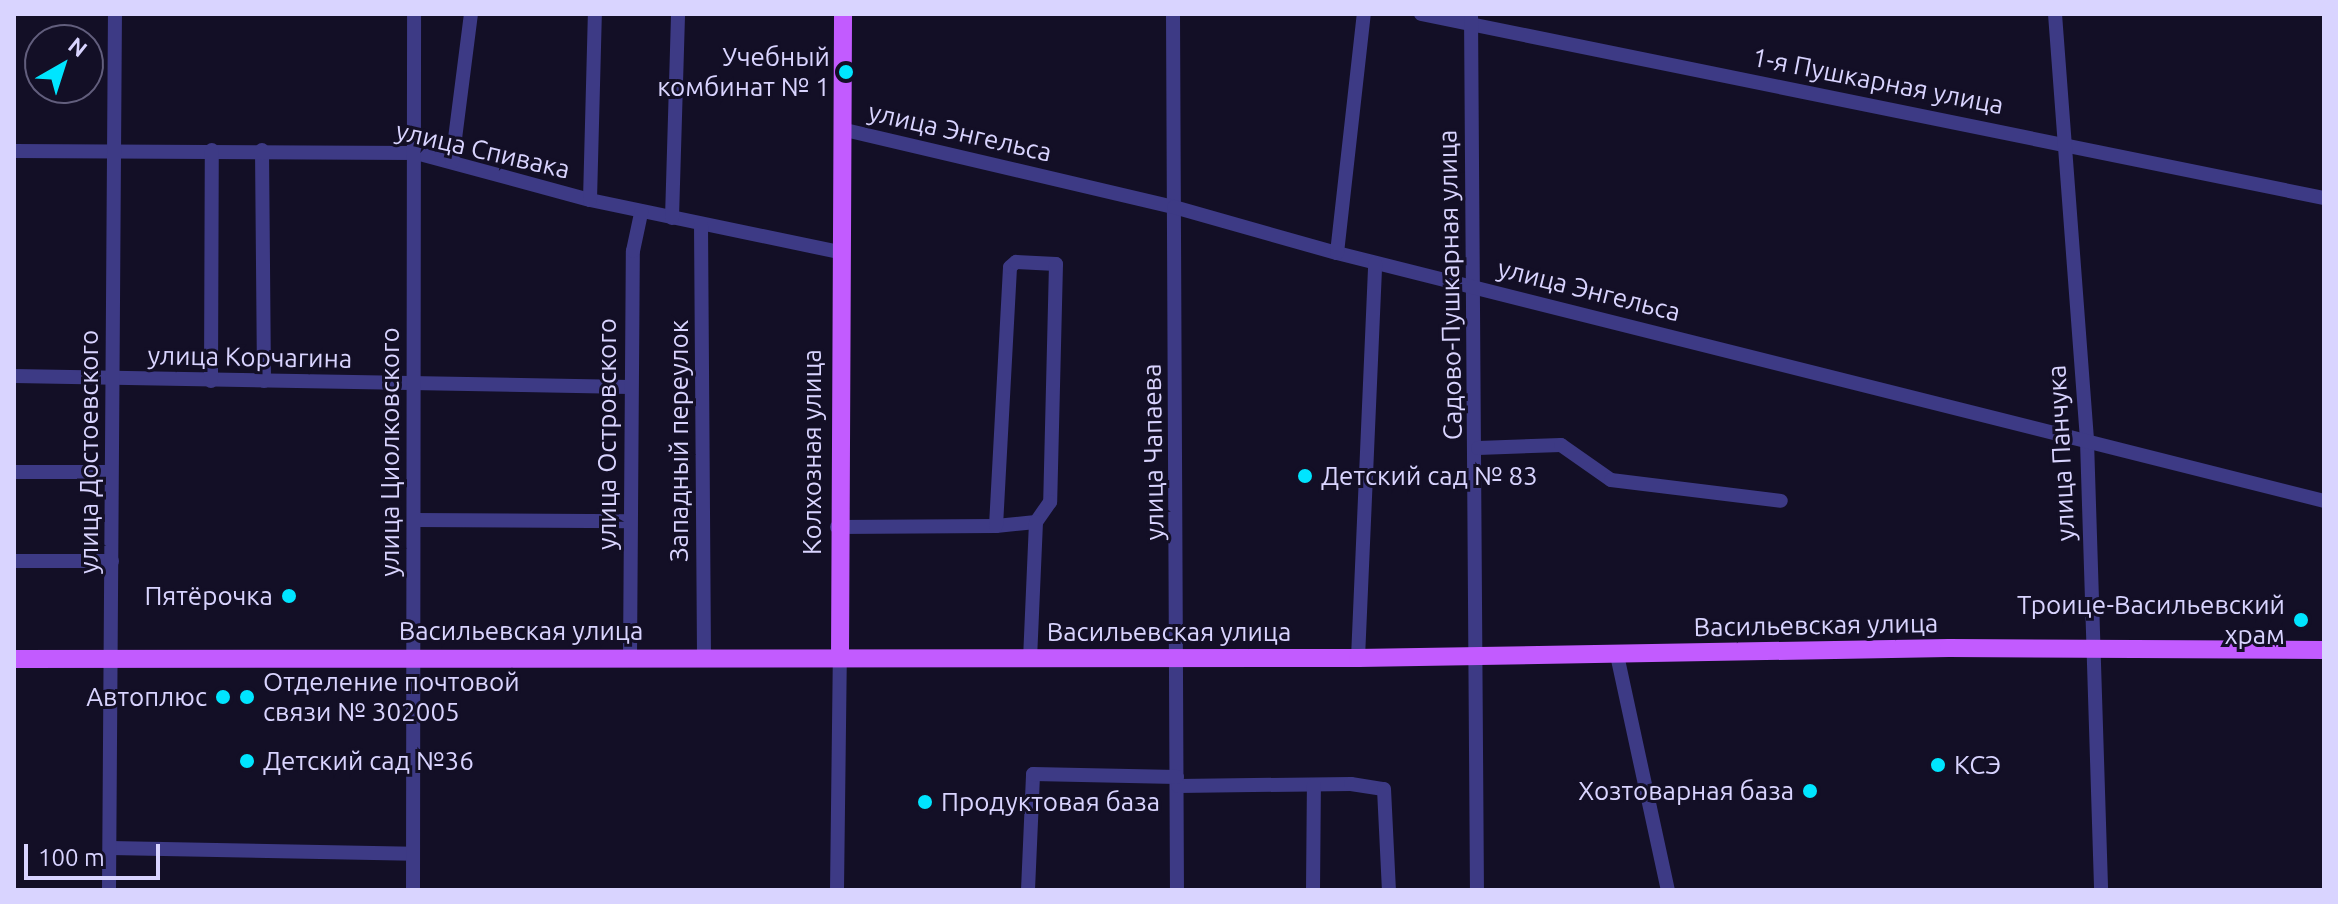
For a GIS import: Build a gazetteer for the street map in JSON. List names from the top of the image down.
{
  "streets": {
    "main road": ["Колхозная улица", "Васильевская улица"],
    "street": [
      "1-я Пушкарная улица",
      "улица Энгельса",
      "улица Спивака",
      "Садово-Пушкарная улица",
      "улица Корчагина",
      "улица Островского",
      "Западный переулок",
      "улица Достоевского",
      "улица Циолковского",
      "улица Чапаева",
      "улица Панчука"
    ]
  },
  "crossings": [
    ["1-я Пушкарная улица", "Садово-Пушкарная улица"],
    ["1-я Пушкарная улица", "улица Панчука"],
    ["улица Энгельса", "Садово-Пушкарная улица"],
    ["улица Энгельса", "Колхозная улица"],
    ["улица Энгельса", "улица Чапаева"],
    ["улица Энгельса", "улица Панчука"],
    ["улица Спивака", "улица Островского"],
    ["улица Спивака", "Западный переулок"],
    ["улица Спивака", "улица Достоевского"],
    ["улица Спивака", "улица Циолковского"],
    ["улица Спивака", "Колхозная улица"],
    ["Садово-Пушкарная улица", "Васильевская улица"],
    ["улица Корчагина", "улица Островского"],
    ["улица Корчагина", "улица Достоевского"],
    ["улица Корчагина", "улица Циолковского"],
    ["улица Островского", "Васильевская улица"],
    ["Западный переулок", "Васильевская улица"],
    ["улица Достоевского", "Васильевская улица"],
    ["улица Циолковского", "Васильевская улица"],
    ["Колхозная улица", "Васильевская улица"],
    ["улица Чапаева", "Васильевская улица"],
    ["улица Панчука", "Васильевская улица"]
  ],
  "places": [
    "Учебный комбинат № 1",
    "Детский сад № 83",
    "Пятёрочка",
    "Троице-Васильевский храм",
    "Автоплюс",
    "Отделение почтовой связи № 302005",
    "Детский сад №36",
    "КСЭ",
    "Хозтоварная база",
    "Продуктовая база"
  ],
  "scale_bar": "100 m",
  "north": "top right"
}
